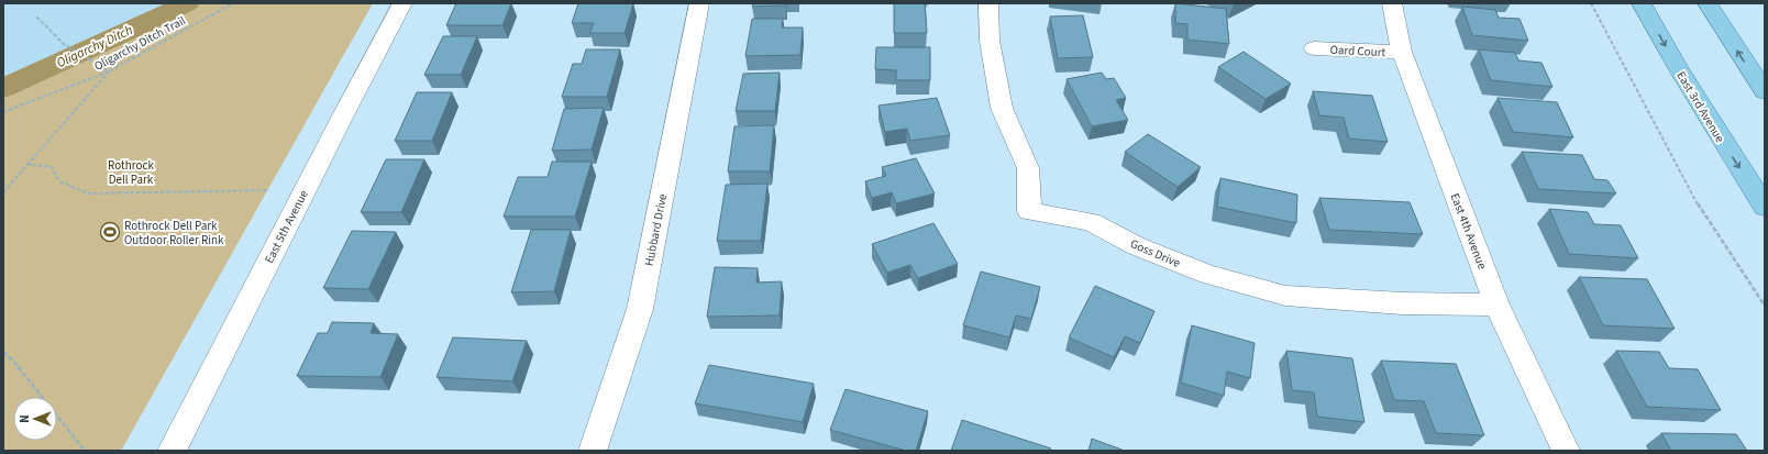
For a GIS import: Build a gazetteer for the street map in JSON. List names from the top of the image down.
{
  "streets": {
    "main road": ["East 3rd Avenue"],
    "street": [
      "Oard Court",
      "East 5th Avenue",
      "Hubbard Drive",
      "East 4th Avenue",
      "Goss Drive"
    ],
    "path": ["Oligarchy Ditch Trail"]
  },
  "crossings": [
    ["Oard Court", "East 4th Avenue"],
    ["East 4th Avenue", "Goss Drive"]
  ],
  "water": ["Oligarchy Ditch"],
  "parks": ["Rothrock Dell Park"],
  "places": {
    "sports": ["Rothrock Dell Park Outdoor Roller Rink"]
  },
  "north": "left"
}
